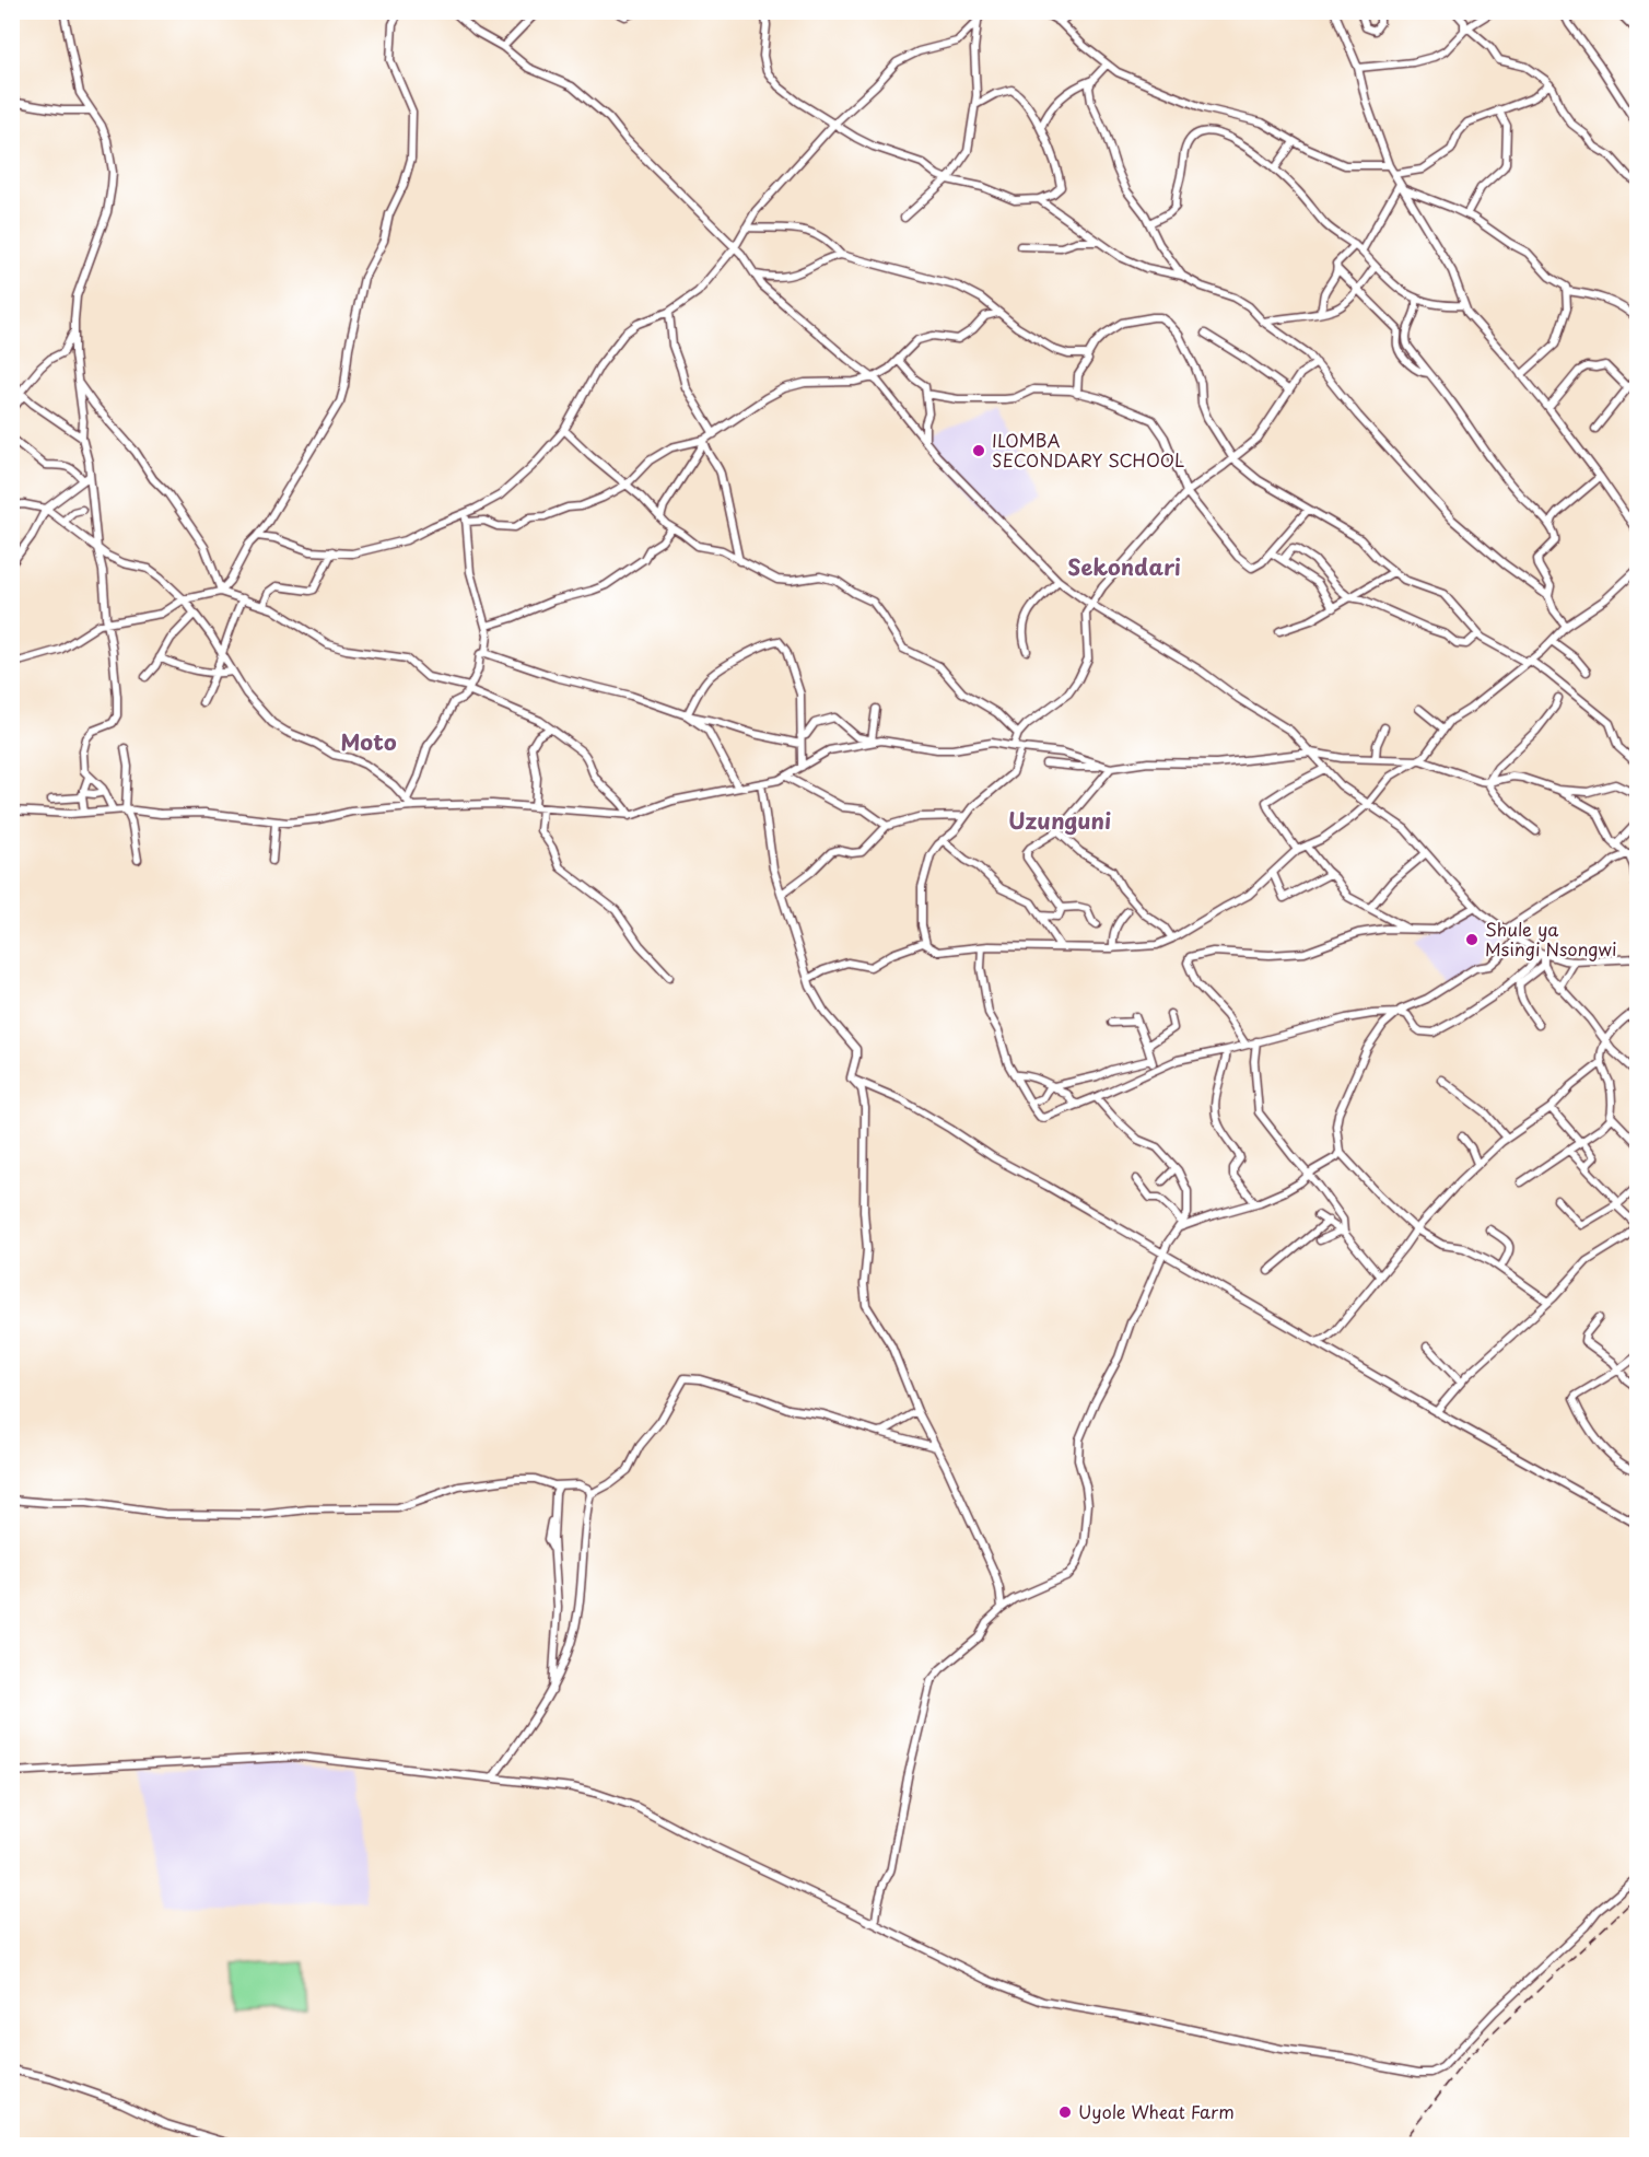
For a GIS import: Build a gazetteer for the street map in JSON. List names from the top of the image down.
{
  "districts": ["Sekondari", "Moto", "Uzunguni"],
  "places": ["ILOMBA SECONDARY SCHOOL", "Shule ya Msingi Nsongwi", "Uyole Wheat Farm"]
}
